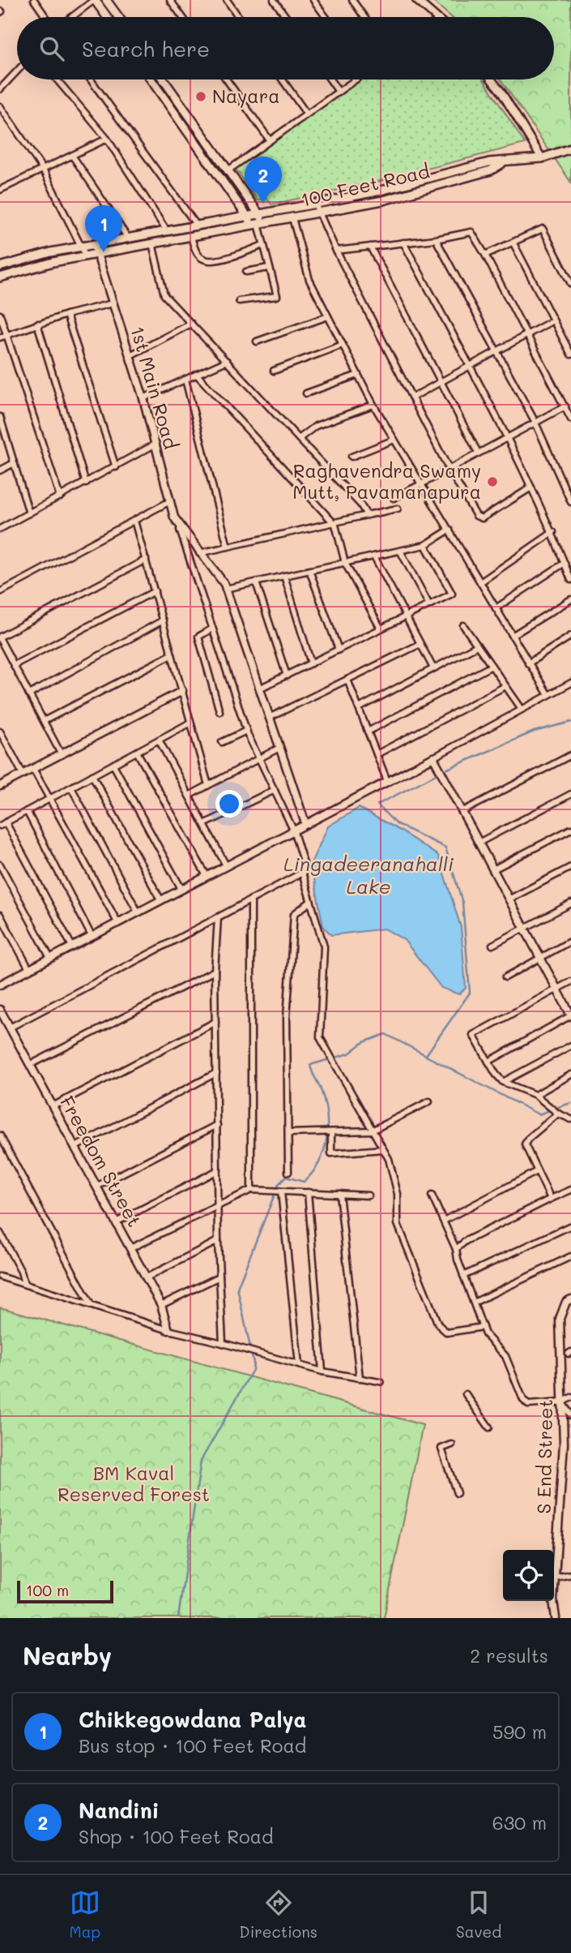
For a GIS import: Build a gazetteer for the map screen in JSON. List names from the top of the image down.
{
  "streets": {
    "main road": ["100 Feet Road"],
    "street": ["1st Main Road", "Freedom Street", "S End Street"]
  },
  "crossings": [
    ["100 Feet Road", "1st Main Road"]
  ],
  "water": ["Lingadeeranahalli Lake"],
  "parks": ["BM Kaval Reserved Forest"],
  "places": ["Nayara", "Raghavendra Swamy Mutt, Pavamanapura"],
  "scale_bar": "100 m",
  "page": {
    "search": "Search here",
    "pins": ["2", "1"],
    "scale": "100 m",
    "heading": ["Nearby", "2 results"],
    "list": [
      {
        "mark": "1",
        "name": "Chikkegowdana Palya",
        "note": "Bus stop · 100 Feet Road",
        "value": "590 m"
      },
      {
        "mark": "2",
        "name": "Nandini",
        "note": "Shop · 100 Feet Road",
        "value": "630 m"
      }
    ],
    "nav": ["Map", "Directions", "Saved"]
  }
}
